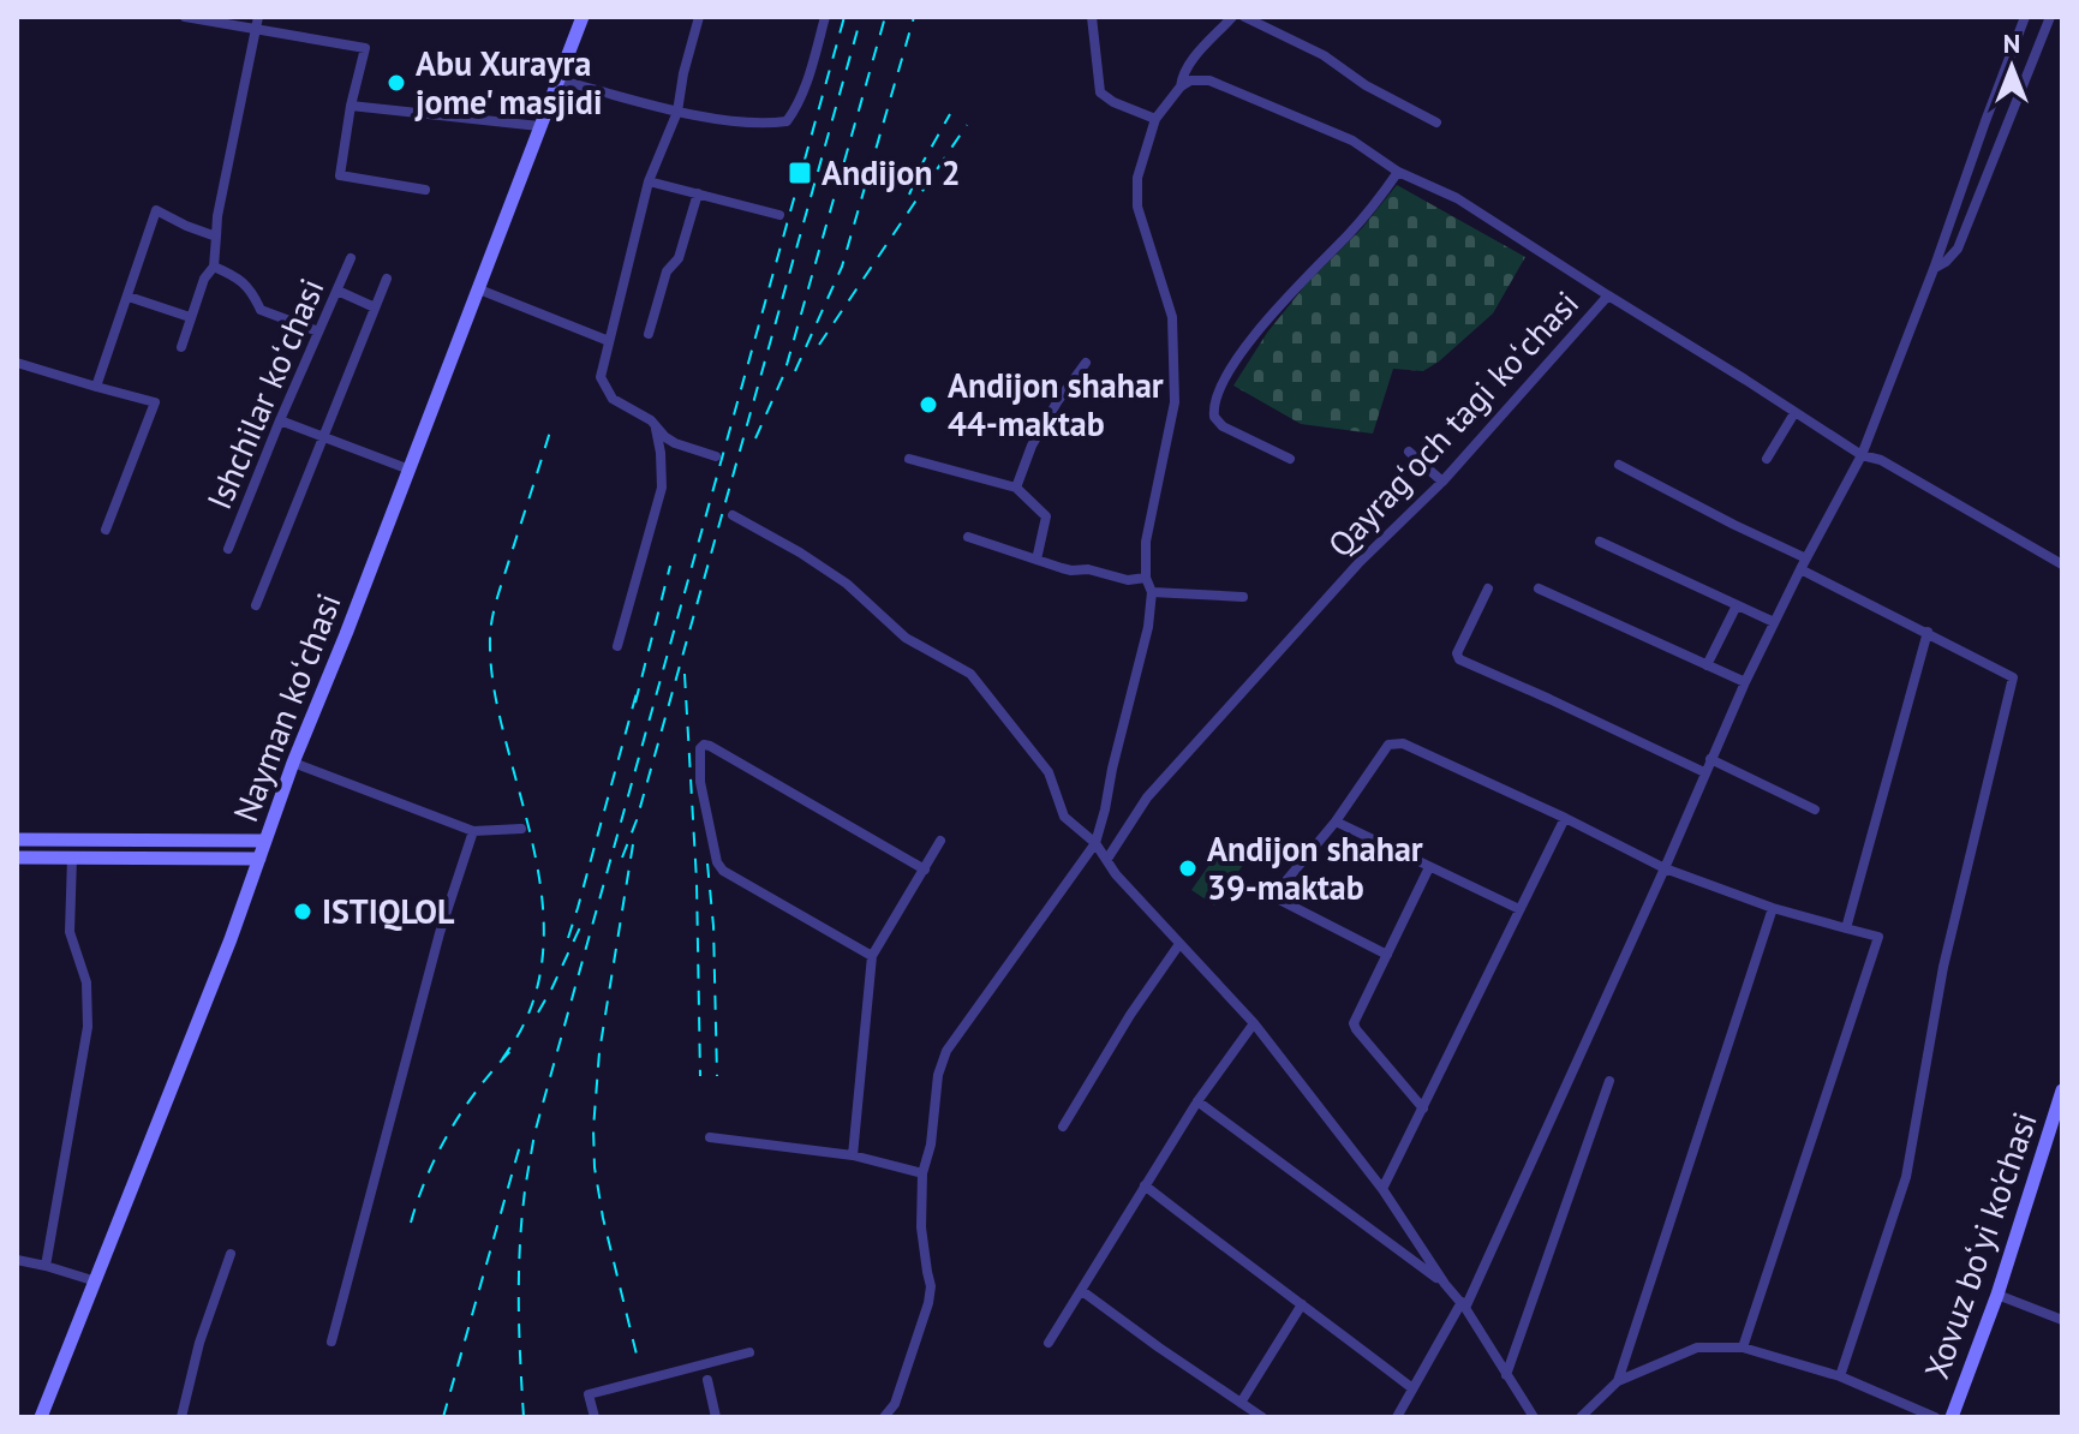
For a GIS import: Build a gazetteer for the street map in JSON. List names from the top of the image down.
{
  "streets": {
    "main road": ["Nayman koʻchasi", "Xovuz bo‘yi ko'chasi"],
    "street": ["Ishchilar koʻchasi", "Qayragʻoch tagi koʻchasi"]
  },
  "places": {
    "other": [
      "Abu Xurayra jome' masjidi",
      "Andijon shahar 44-maktab",
      "Andijon shahar 39-maktab",
      "ISTIQLOL"
    ],
    "transit": ["Andijon 2"]
  },
  "north": "top"
}
